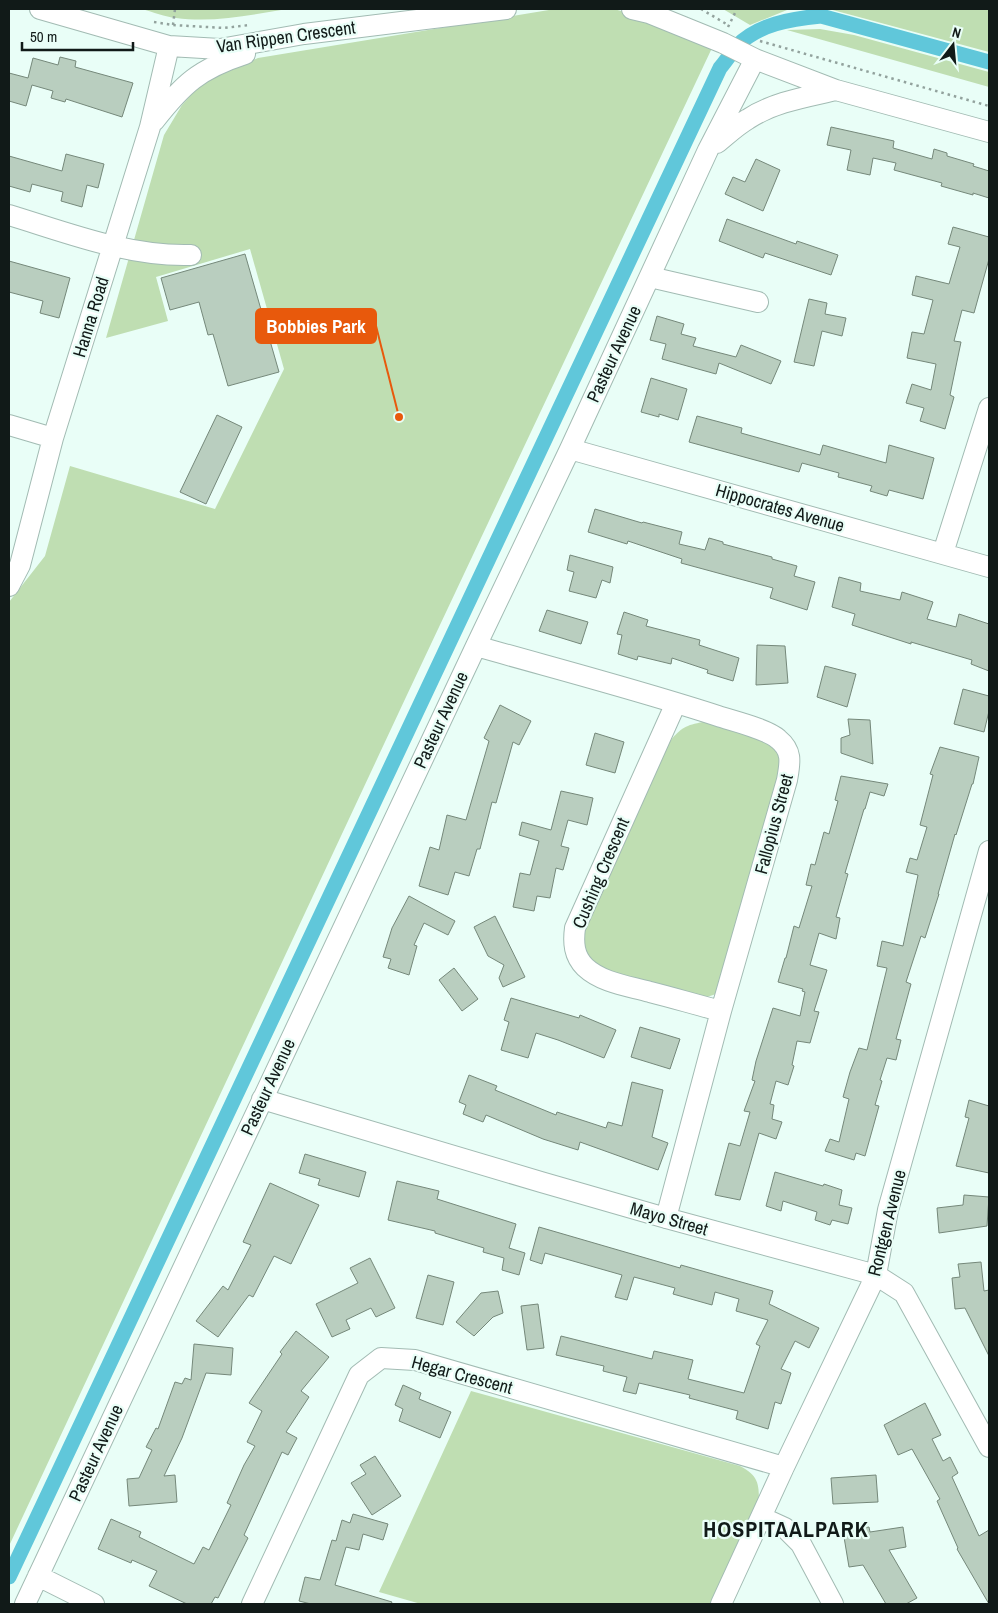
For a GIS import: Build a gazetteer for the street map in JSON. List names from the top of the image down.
{
  "streets": {
    "street": [
      "Van Rippen Crescent",
      "Hanna Road",
      "Pasteur Avenue",
      "Hippocrates Avenue",
      "Fallopius Street",
      "Cushing Crescent",
      "Mayo Street",
      "Rontgen Avenue",
      "Hegar Crescent"
    ]
  },
  "crossings": [
    ["Van Rippen Crescent", "Hanna Road"],
    ["Pasteur Avenue", "Hippocrates Avenue"],
    ["Pasteur Avenue", "Fallopius Street"],
    ["Pasteur Avenue", "Mayo Street"],
    ["Fallopius Street", "Cushing Crescent"],
    ["Fallopius Street", "Mayo Street"],
    ["Mayo Street", "Rontgen Avenue"],
    ["Rontgen Avenue", "Hegar Crescent"]
  ],
  "districts": ["HOSPITAALPARK"],
  "places": ["Bobbies Park"],
  "scale_bar": "50 m",
  "north": "top"
}
